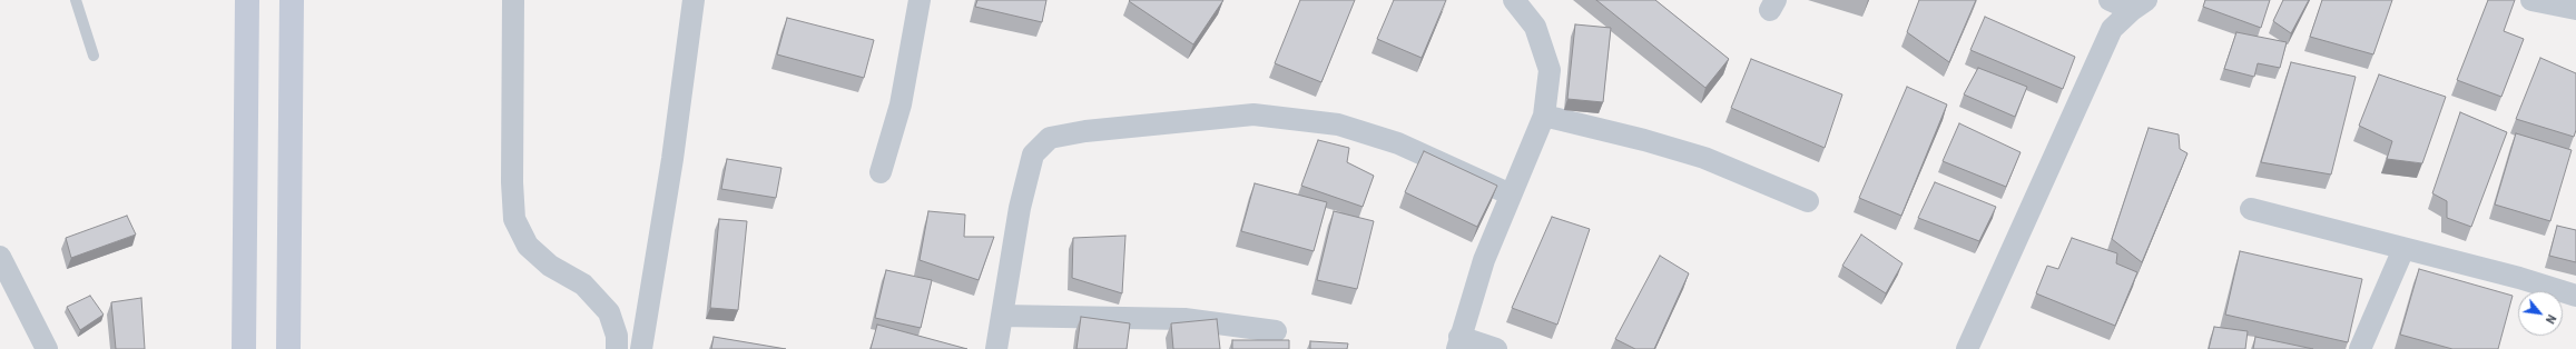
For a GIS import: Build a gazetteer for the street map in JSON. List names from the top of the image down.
{
  "north": "bottom right"
}
